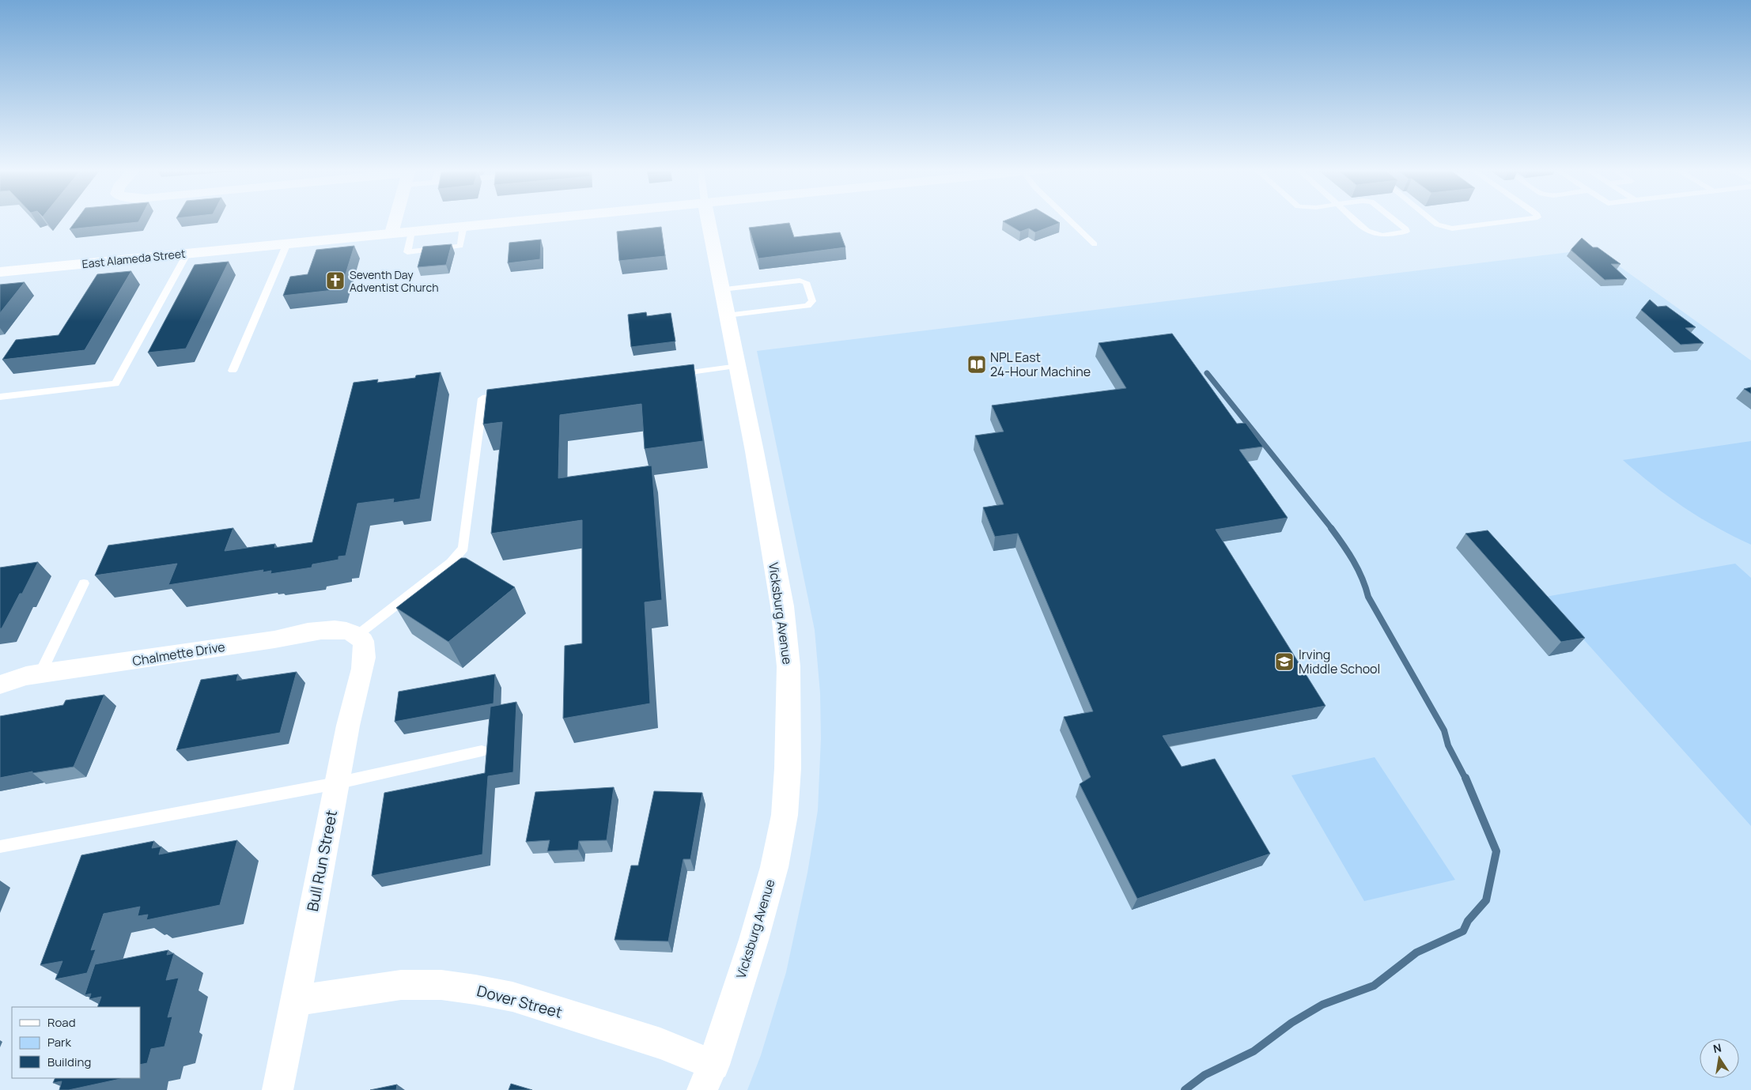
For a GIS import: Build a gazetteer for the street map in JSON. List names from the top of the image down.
{
  "streets": {
    "street": [
      "East Alameda Street",
      "Vicksburg Avenue",
      "Chalmette Drive",
      "Bull Run Street",
      "Dover Street"
    ]
  },
  "crossings": [
    ["Vicksburg Avenue", "Dover Street"],
    ["Chalmette Drive", "Bull Run Street"],
    ["Bull Run Street", "Dover Street"]
  ],
  "places": {
    "church": ["Seventh Day Adventist Church"],
    "library": ["NPL East 24-Hour Machine"],
    "school or university": ["Irving Middle School"]
  },
  "legend": ["Road", "Park", "Building"],
  "north": "top"
}
